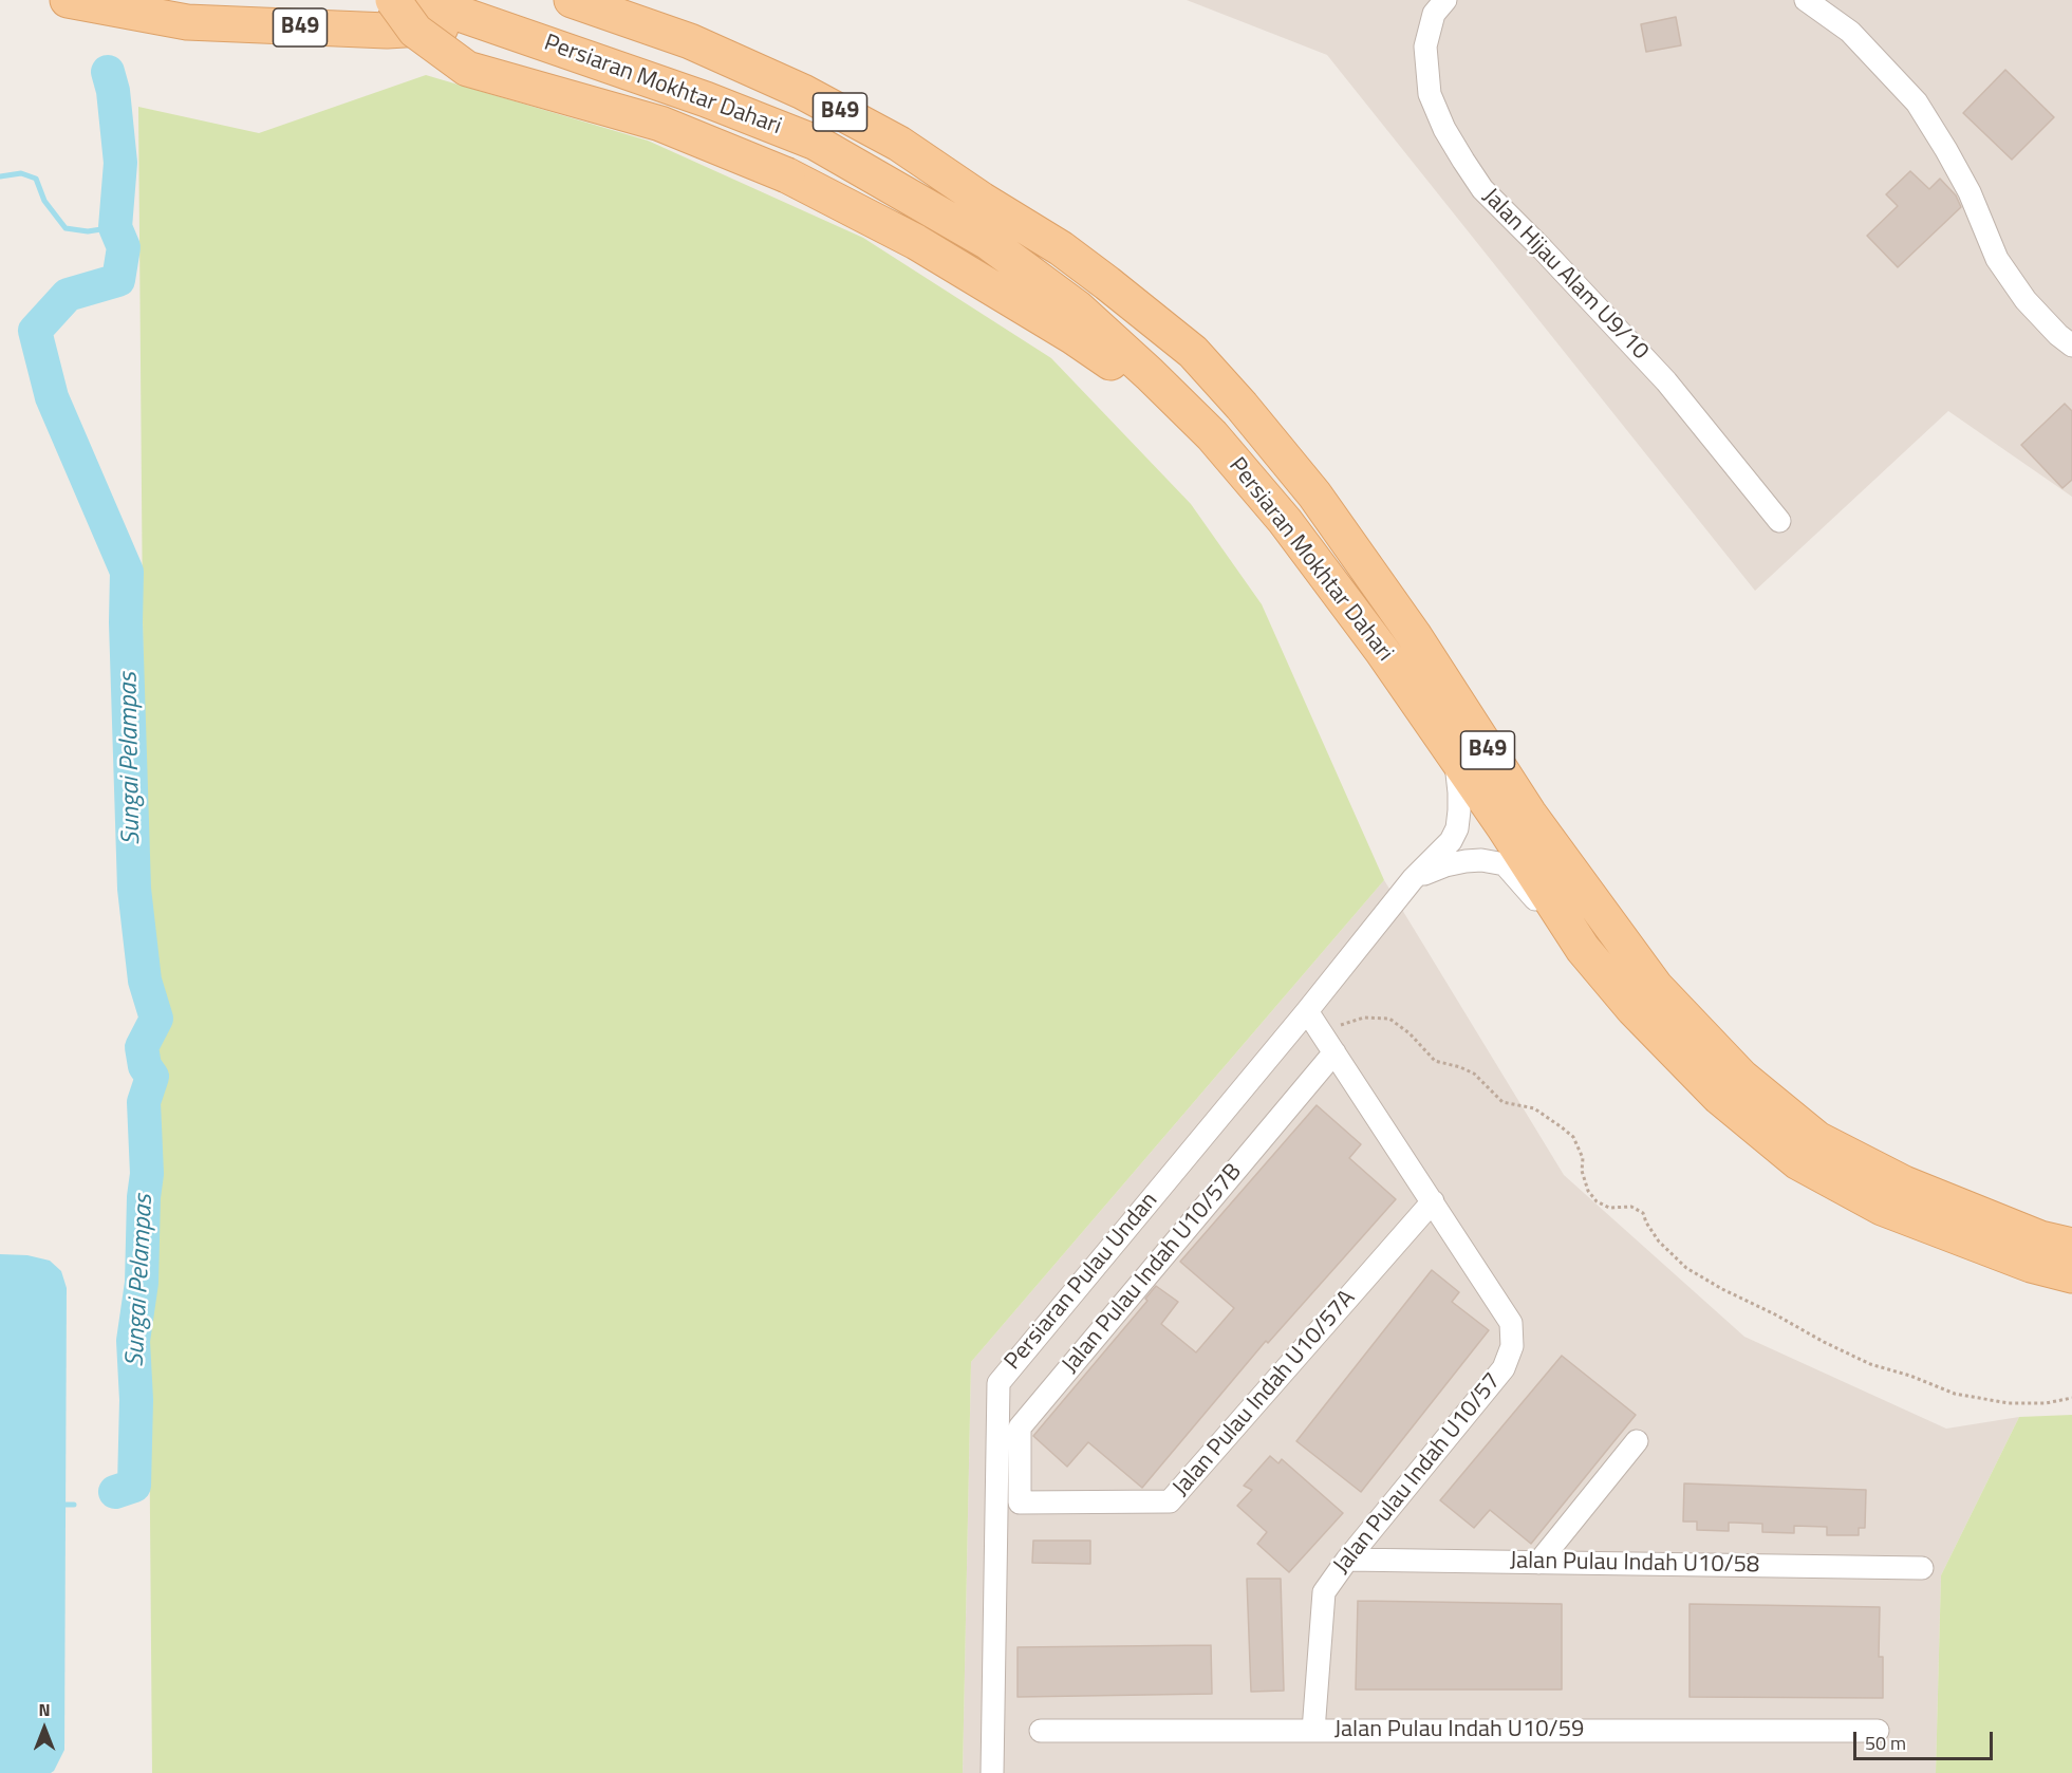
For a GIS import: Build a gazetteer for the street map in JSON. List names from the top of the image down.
{
  "streets": {
    "main road": ["B49", "Persiaran Mokhtar Dahari"],
    "street": [
      "Jalan Hijau Alam U9/10",
      "Jalan Pulau Indah U10/57B",
      "Persiaran Pulau Undan",
      "Jalan Pulau Indah U10/57A",
      "Jalan Pulau Indah U10/57",
      "Jalan Pulau Indah U10/58",
      "Jalan Pulau Indah U10/59"
    ]
  },
  "crossings": [
    ["B49", "Persiaran Mokhtar Dahari"],
    ["Persiaran Mokhtar Dahari", "Persiaran Pulau Undan"],
    ["Jalan Pulau Indah U10/57B", "Jalan Pulau Indah U10/57A"],
    ["Jalan Pulau Indah U10/57B", "Jalan Pulau Indah U10/57"],
    ["Persiaran Pulau Undan", "Jalan Pulau Indah U10/57"],
    ["Jalan Pulau Indah U10/57A", "Jalan Pulau Indah U10/57"],
    ["Jalan Pulau Indah U10/57", "Jalan Pulau Indah U10/58"],
    ["Jalan Pulau Indah U10/57", "Jalan Pulau Indah U10/59"]
  ],
  "water": ["Sungai Pelampas"],
  "scale_bar": "50 m",
  "north": "top"
}
